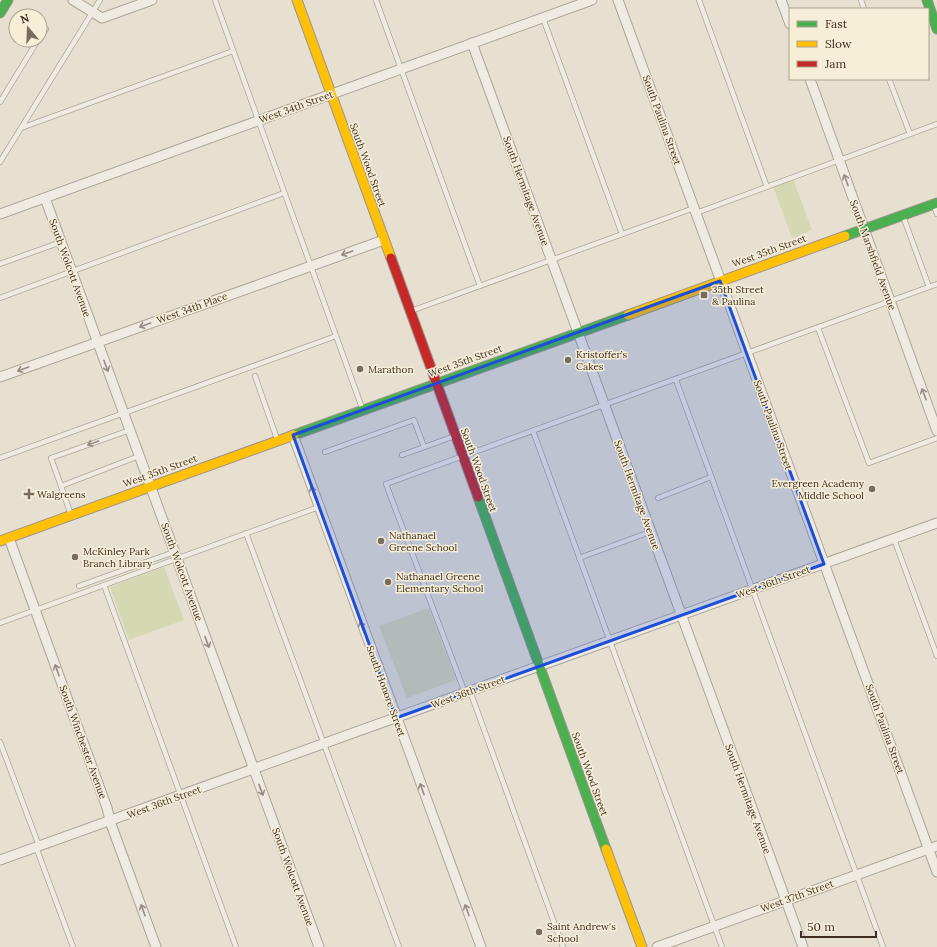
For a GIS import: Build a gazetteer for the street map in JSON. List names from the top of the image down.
{
  "streets": {
    "main road": ["South Wood Street", "West 35th Street"],
    "street": [
      "West 34th Street",
      "South Paulina Street",
      "South Hermitage Avenue",
      "South Marshfield Avenue",
      "South Wolcott Avenue",
      "West 34th Place",
      "West 36th Street",
      "South Honore Street",
      "South Winchester Avenue",
      "West 37th Street"
    ]
  },
  "crossings": [
    ["West 34th Street", "South Wood Street"],
    ["West 34th Street", "South Hermitage Avenue"],
    ["West 34th Street", "South Wolcott Avenue"],
    ["South Paulina Street", "West 35th Street"],
    ["South Paulina Street", "West 36th Street"],
    ["South Paulina Street", "West 37th Street"],
    ["South Wood Street", "West 35th Street"],
    ["South Wood Street", "West 34th Place"],
    ["South Wood Street", "West 36th Street"],
    ["South Hermitage Avenue", "West 35th Street"],
    ["South Hermitage Avenue", "West 36th Street"],
    ["South Hermitage Avenue", "West 37th Street"],
    ["West 35th Street", "South Marshfield Avenue"],
    ["West 35th Street", "South Wolcott Avenue"],
    ["West 35th Street", "South Honore Street"],
    ["West 35th Street", "South Winchester Avenue"],
    ["South Wolcott Avenue", "West 34th Place"],
    ["South Wolcott Avenue", "West 36th Street"],
    ["West 36th Street", "South Honore Street"],
    ["West 36th Street", "South Winchester Avenue"]
  ],
  "one_way": [
    "South Marshfield Avenue",
    "South Wolcott Avenue",
    "West 34th Place",
    "South Honore Street",
    "South Winchester Avenue"
  ],
  "places": {
    "transit": ["35th Street & Paulina"],
    "other": [
      "Kristoffer’s Cakes",
      "Marathon",
      "Evergreen Academy Middle School",
      "Nathanael Greene School",
      "McKinley Park Branch Library",
      "Nathanael Greene Elementary School",
      "Saint Andrew's School"
    ],
    "health": ["Walgreens"]
  },
  "legend": ["Fast", "Slow", "Jam"],
  "scale_bar": "50 m",
  "north": "top"
}
